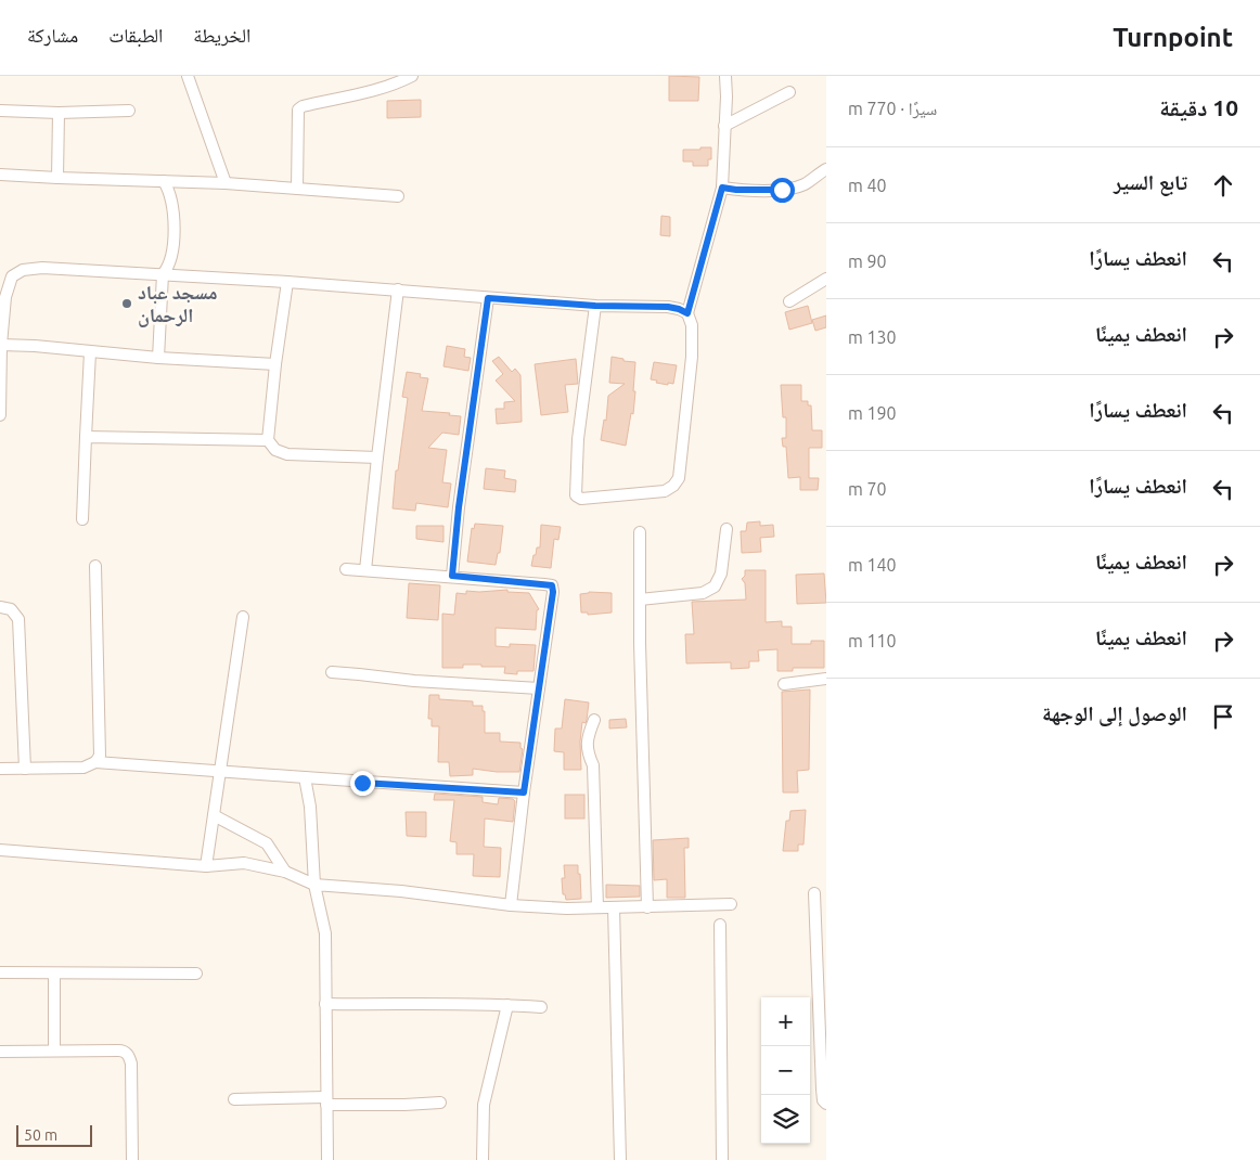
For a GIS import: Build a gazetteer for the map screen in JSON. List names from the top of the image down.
{
  "places": ["مسجد عباد الرحمان"],
  "scale_bar": "50 m",
  "page": {
    "header": "Turnpoint",
    "nav": ["الخريطة", "الطبقات", "مشاركة"],
    "heading": ["10 دقيقة", "سيرًا · 770 m"],
    "list": [
      ["تابع السير", "40 m"],
      ["انعطف يسارًا", "90 m"],
      ["انعطف يمينًا", "130 m"],
      ["انعطف يسارًا", "190 m"],
      ["انعطف يسارًا", "70 m"],
      ["انعطف يمينًا", "140 m"],
      ["انعطف يمينًا", "110 m"],
      "الوصول إلى الوجهة"
    ],
    "map_buttons": ["+", "−"],
    "scale": "50 m"
  }
}
